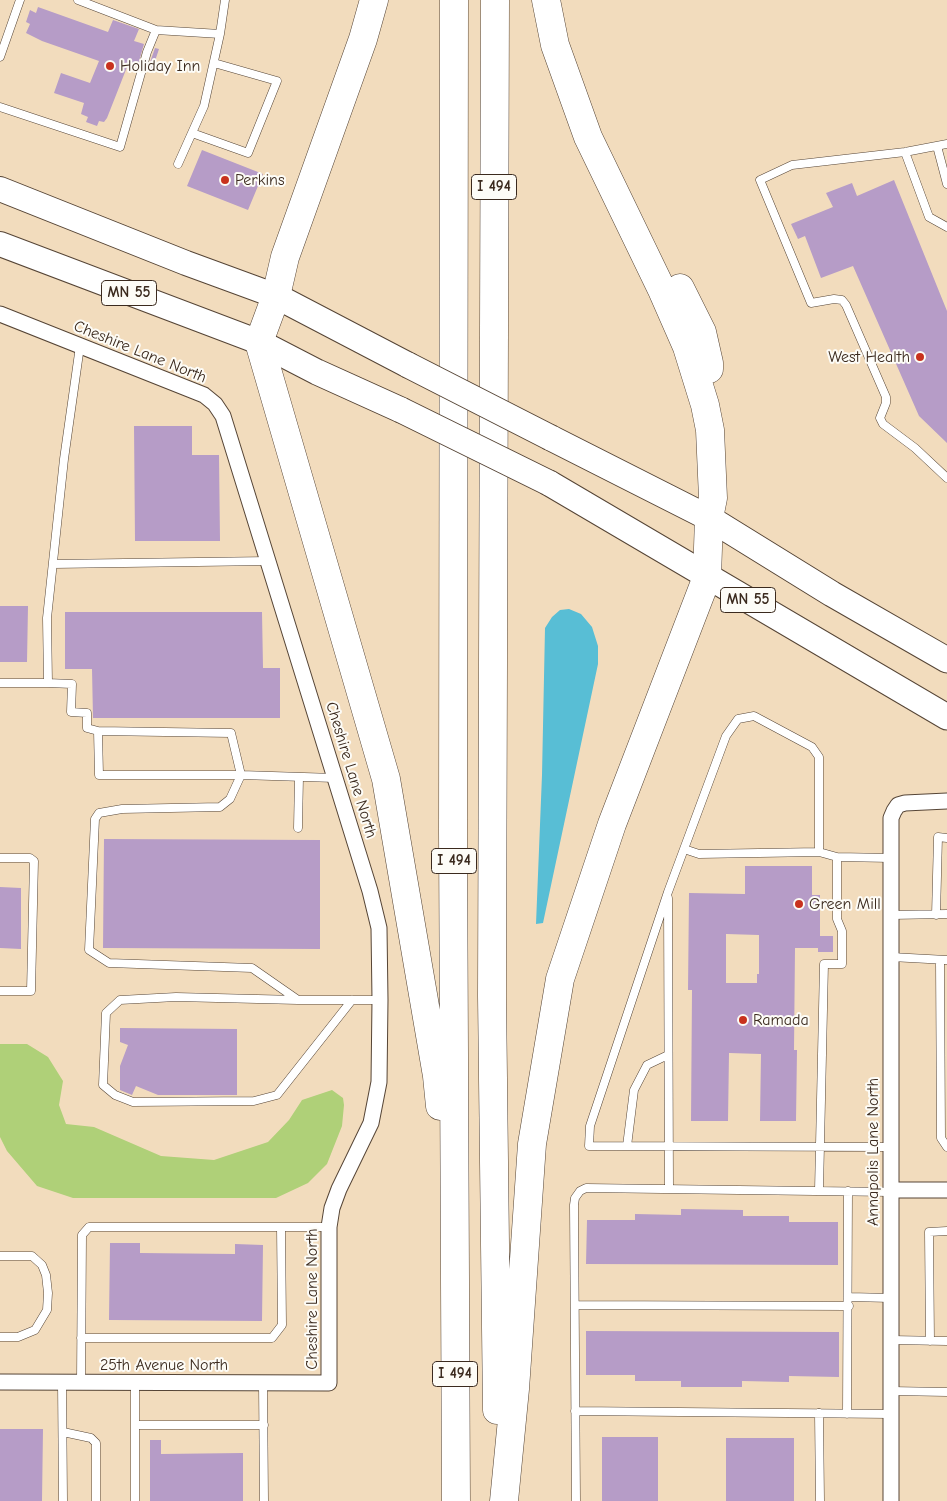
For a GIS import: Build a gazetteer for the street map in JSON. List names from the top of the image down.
{
  "streets": {
    "highway": ["I 494", "MN 55"],
    "street": ["Cheshire Lane North", "Annapolis Lane North", "25th Avenue North"]
  },
  "crossings": [
    ["Cheshire Lane North", "25th Avenue North"]
  ],
  "places": [
    "Holiday Inn",
    "Perkins",
    "West Health",
    "Green Mill",
    "Ramada"
  ]
}
